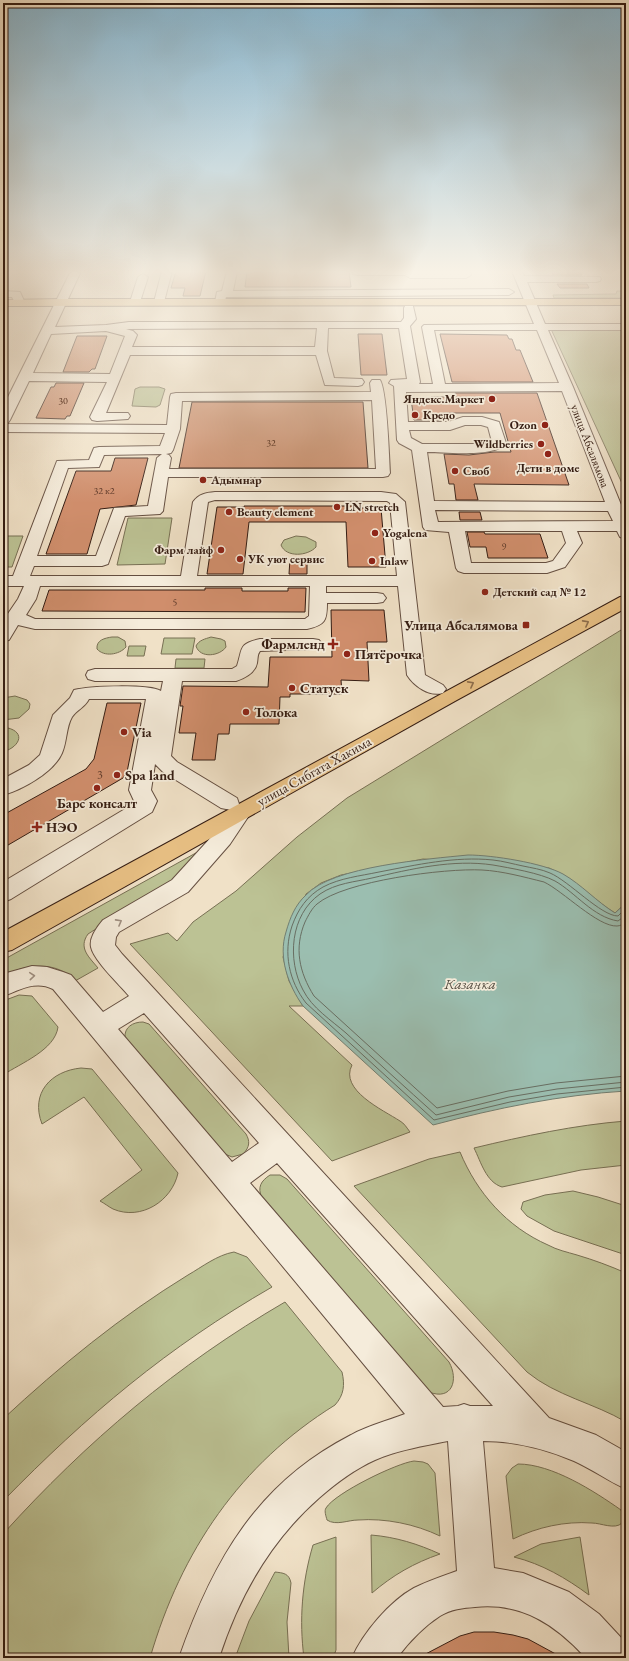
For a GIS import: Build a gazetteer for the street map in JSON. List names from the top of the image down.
{
  "streets": {
    "main road": ["улица Сибгата Хакима"],
    "street": ["улица Абсалямова"]
  },
  "water": ["Казанка"],
  "places": {
    "other": [
      "Яндекс.Маркет",
      "Кредо",
      "Ozon",
      "Wildberries",
      "Дети в доме",
      "Своб",
      "Адымнар",
      "LN stretch",
      "Beauty element",
      "Yogalena",
      "Фарм лайф",
      "УК уют сервис",
      "Inlaw",
      "Детский сад № 12",
      "Пятёрочка",
      "Статуск",
      "Толока",
      "Via",
      "Spa land",
      "Барс консалт"
    ],
    "transit": ["Улица Абсалямова"],
    "health": ["Фармленд", "НЭО"]
  },
  "house_numbers": [
    "30",
    "32",
    "32 к2",
    "9",
    "5",
    "3"
  ]
}
